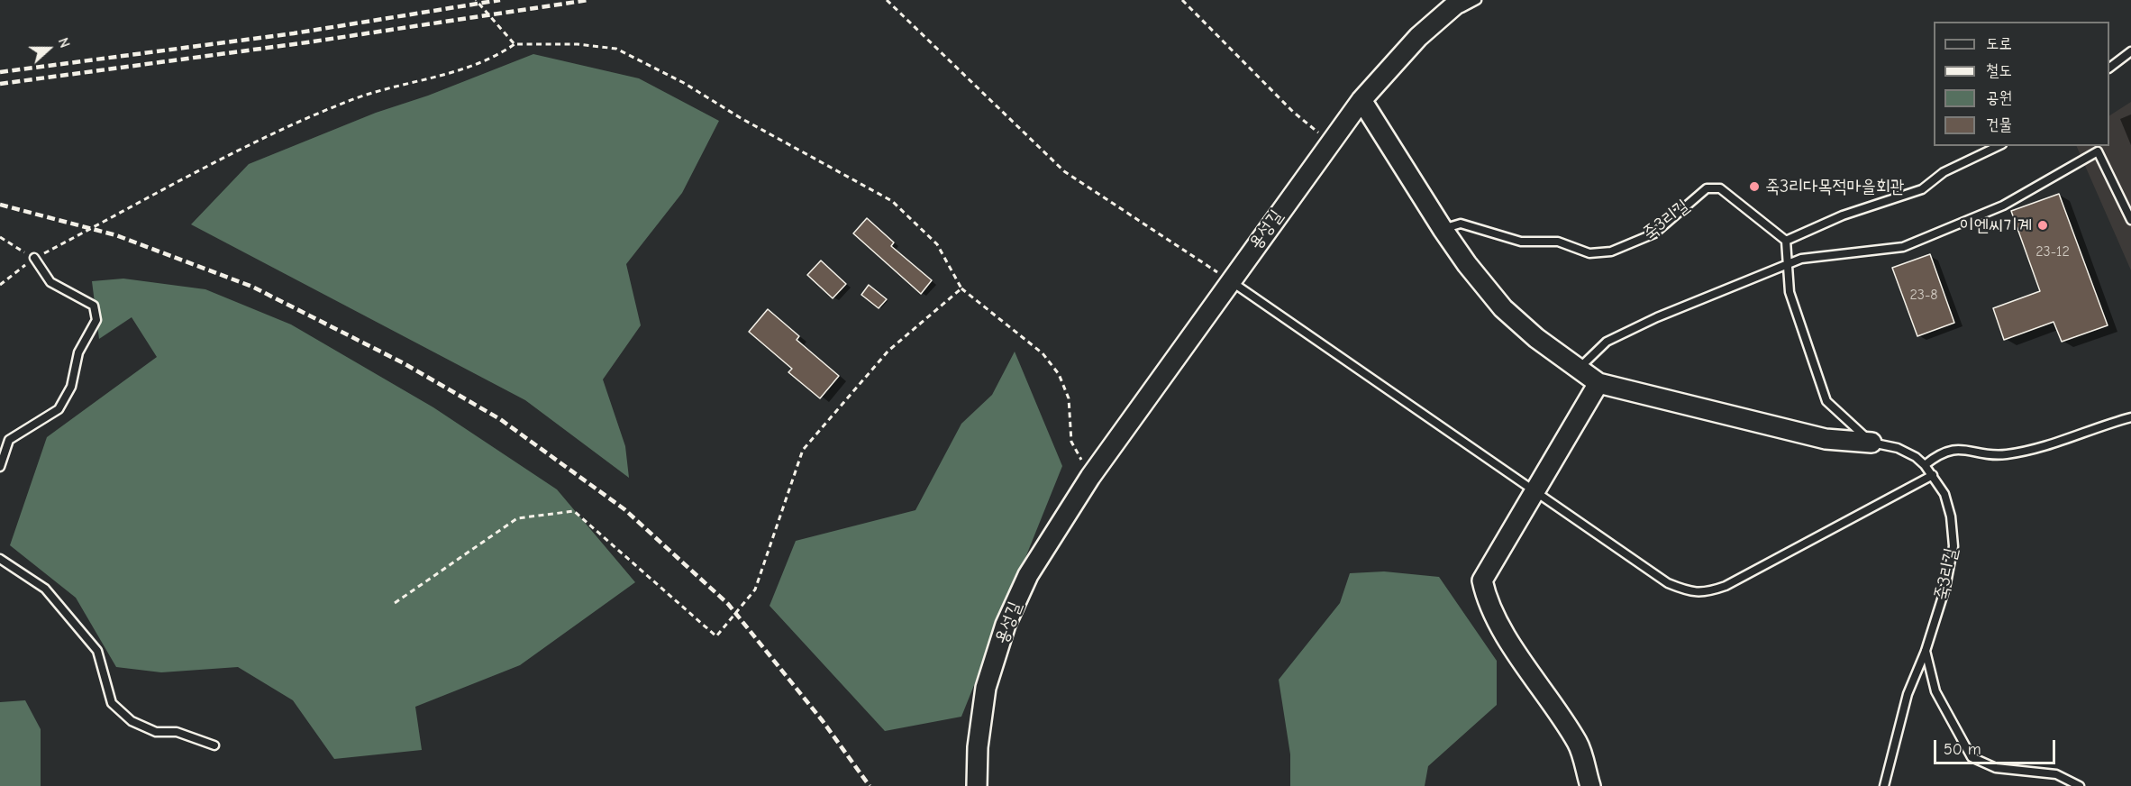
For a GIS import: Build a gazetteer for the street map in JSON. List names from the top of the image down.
{
  "streets": {
    "street": ["죽3리길", "용성길"]
  },
  "crossings": [
    ["죽3리길", "용성길"]
  ],
  "places": ["죽3리다목적마을회관", "이엔씨기계"],
  "house_numbers": ["23-12", "23-8"],
  "legend": [
    "도로",
    "철도",
    "공원",
    "건물"
  ],
  "scale_bar": "50 m",
  "north": "right"
}
